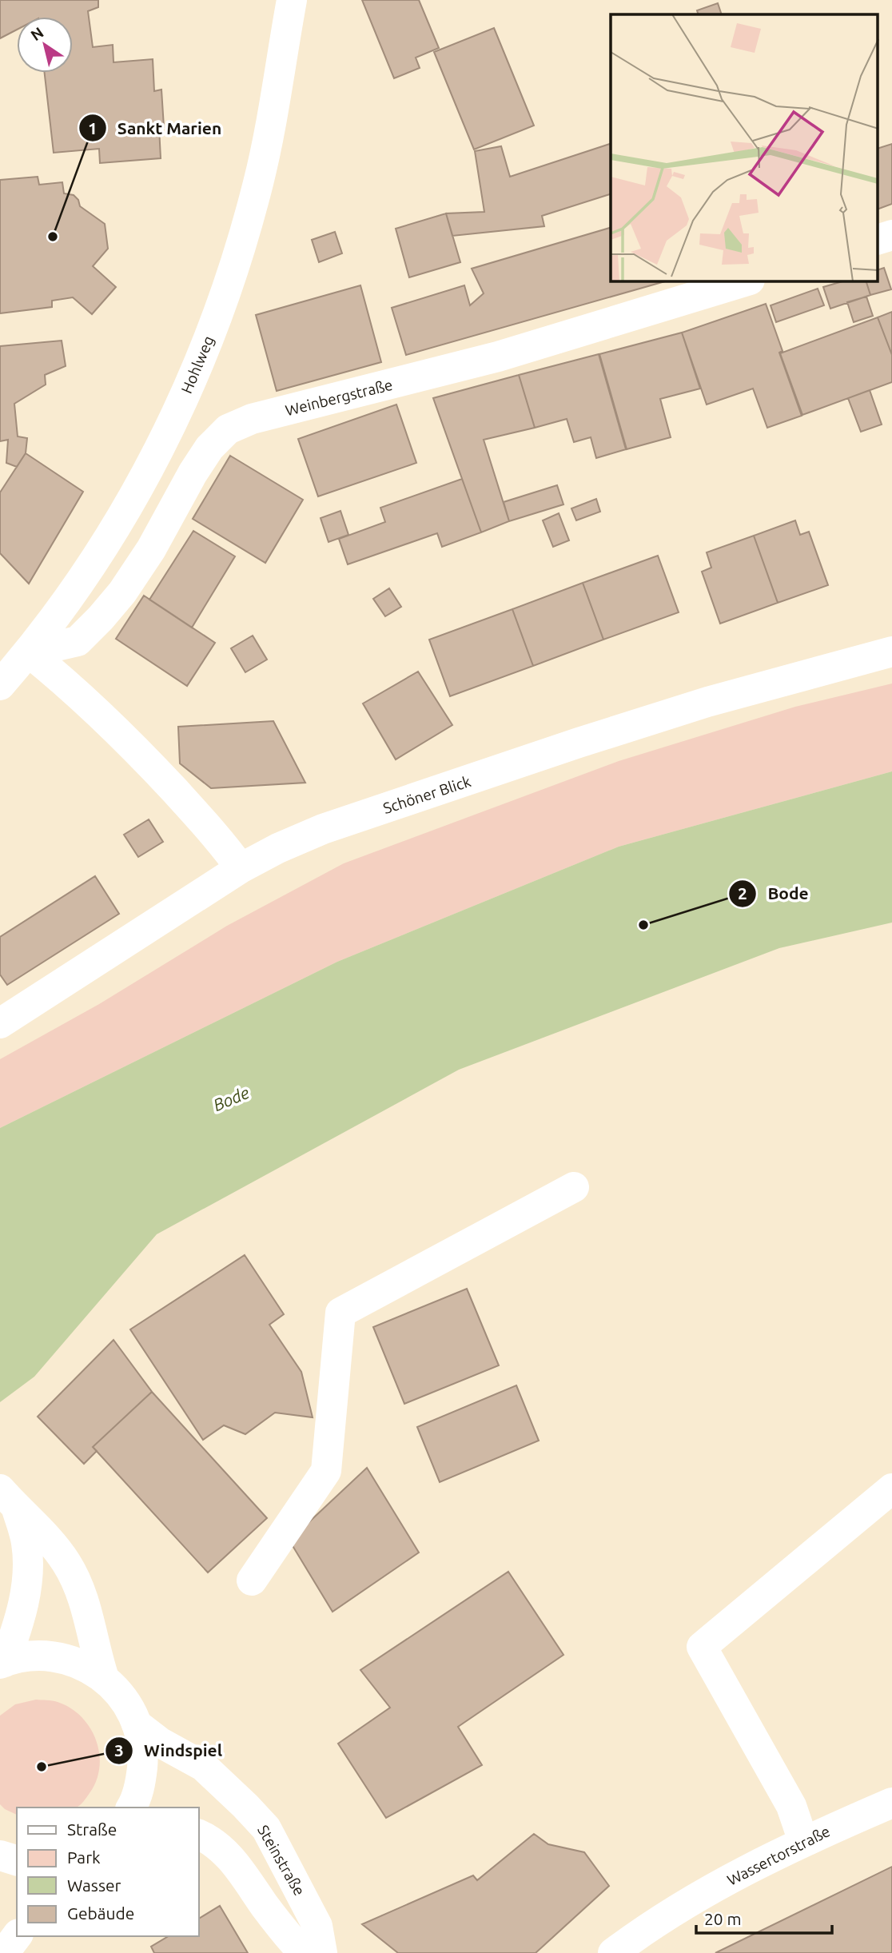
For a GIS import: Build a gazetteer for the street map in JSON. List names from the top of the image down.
{
  "streets": {
    "street": [
      "Hohlweg",
      "Weinbergstraße",
      "Schöner Blick",
      "Wassertorstraße",
      "Steinstraße"
    ]
  },
  "crossings": [
    ["Hohlweg", "Weinbergstraße"]
  ],
  "water": ["Bode"],
  "places": ["Sankt Marien", "Bode", "Windspiel"],
  "legend": [
    "Straße",
    "Park",
    "Wasser",
    "Gebäude"
  ],
  "scale_bar": "20 m",
  "north": "top left"
}
